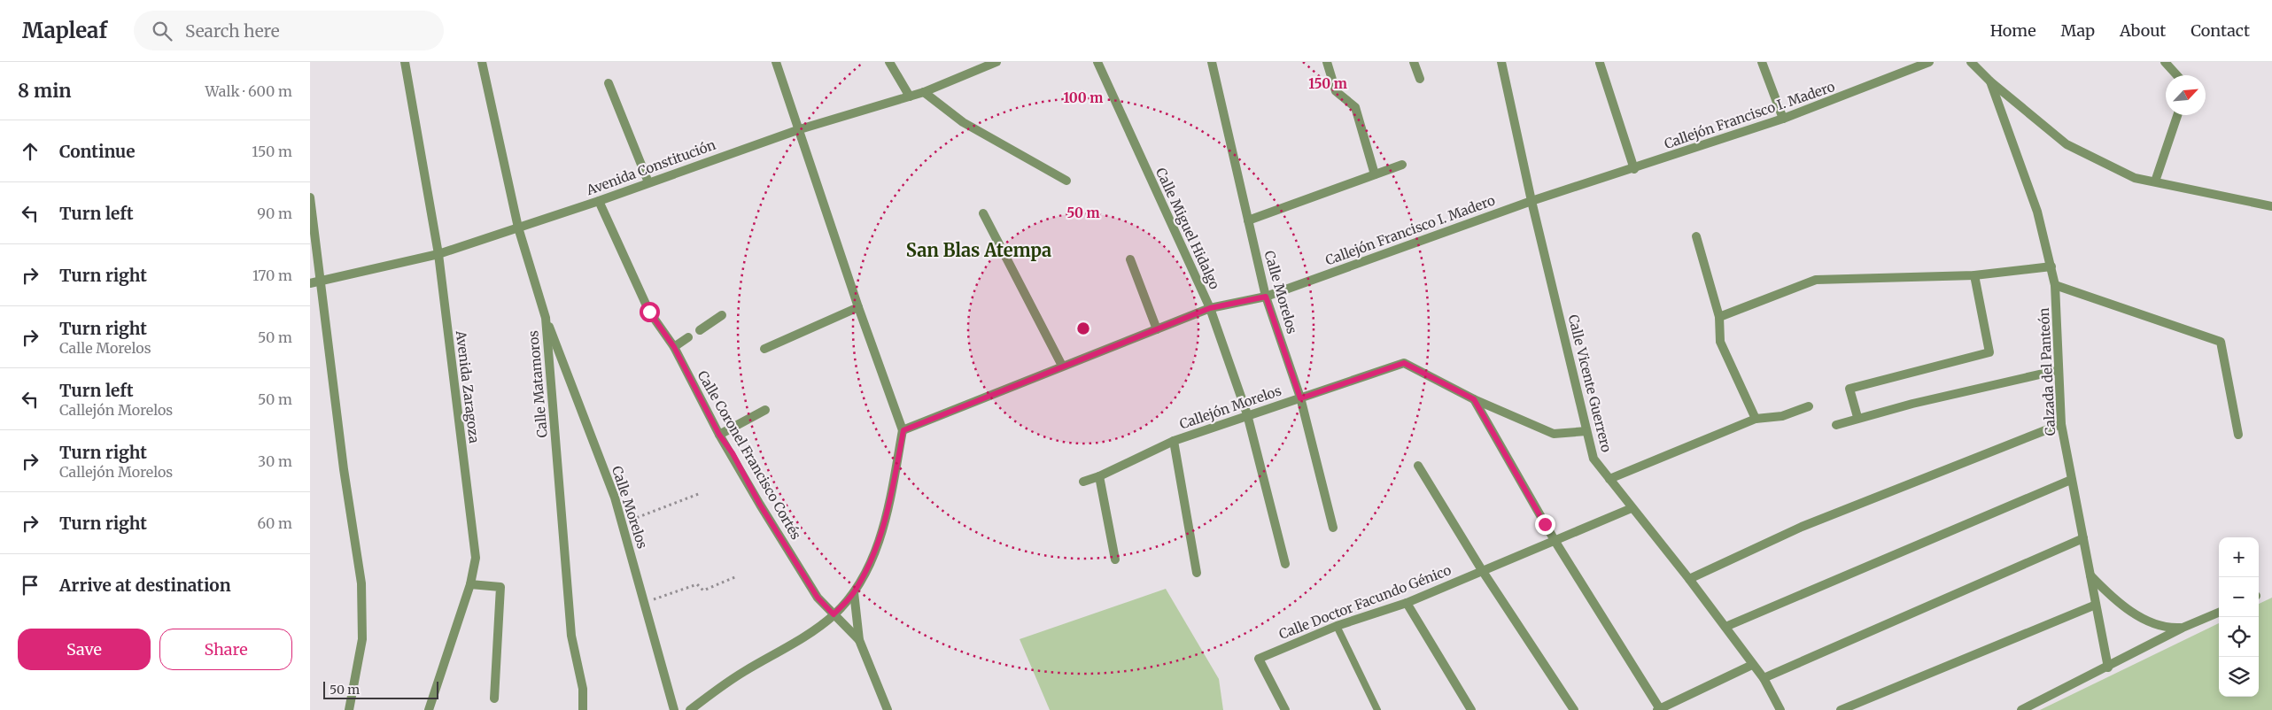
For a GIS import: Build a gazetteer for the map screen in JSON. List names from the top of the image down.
{
  "streets": {
    "street": [
      "Callejón Francisco I. Madero",
      "Avenida Constitución",
      "Calle Miguel Hidalgo",
      "Calle Morelos",
      "Calzada del Panteón",
      "Calle Vicente Guerrero",
      "Calle Matamoros",
      "Avenida Zaragoza",
      "Callejón Morelos",
      "Calle Coronel Francisco Cortés",
      "Calle Doctor Facundo Génico"
    ]
  },
  "crossings": [
    ["Callejón Francisco I. Madero", "Calle Miguel Hidalgo"],
    ["Callejón Francisco I. Madero", "Calle Morelos"],
    ["Callejón Francisco I. Madero", "Calle Vicente Guerrero"],
    ["Avenida Constitución", "Calle Matamoros"],
    ["Avenida Constitución", "Avenida Zaragoza"],
    ["Avenida Constitución", "Calle Coronel Francisco Cortés"],
    ["Calle Miguel Hidalgo", "Callejón Morelos"],
    ["Calle Morelos", "Calle Matamoros"],
    ["Calle Morelos", "Callejón Morelos"],
    ["Calle Vicente Guerrero", "Callejón Morelos"],
    ["Calle Vicente Guerrero", "Calle Doctor Facundo Génico"]
  ],
  "districts": ["San Blas Atempa"],
  "scale_bar": "50 m",
  "north": "top right",
  "page": {
    "header": "Mapleaf",
    "search": "Search here",
    "nav": [
      "Home",
      "Map",
      "About",
      "Contact"
    ],
    "heading": ["8 min", "Walk · 600 m"],
    "list": [
      ["Continue", "150 m"],
      ["Turn left", "90 m"],
      ["Turn right", "170 m"],
      ["Turn right", "Calle Morelos", "50 m"],
      ["Turn left", "Callejón Morelos", "50 m"],
      ["Turn right", "Callejón Morelos", "30 m"],
      ["Turn right", "60 m"],
      "Arrive at destination"
    ],
    "map_buttons": ["+", "−"],
    "buttons": ["Save", "Share"],
    "scale": "50 m"
  },
  "rings": ["150 m", "100 m", "50 m"]
}
